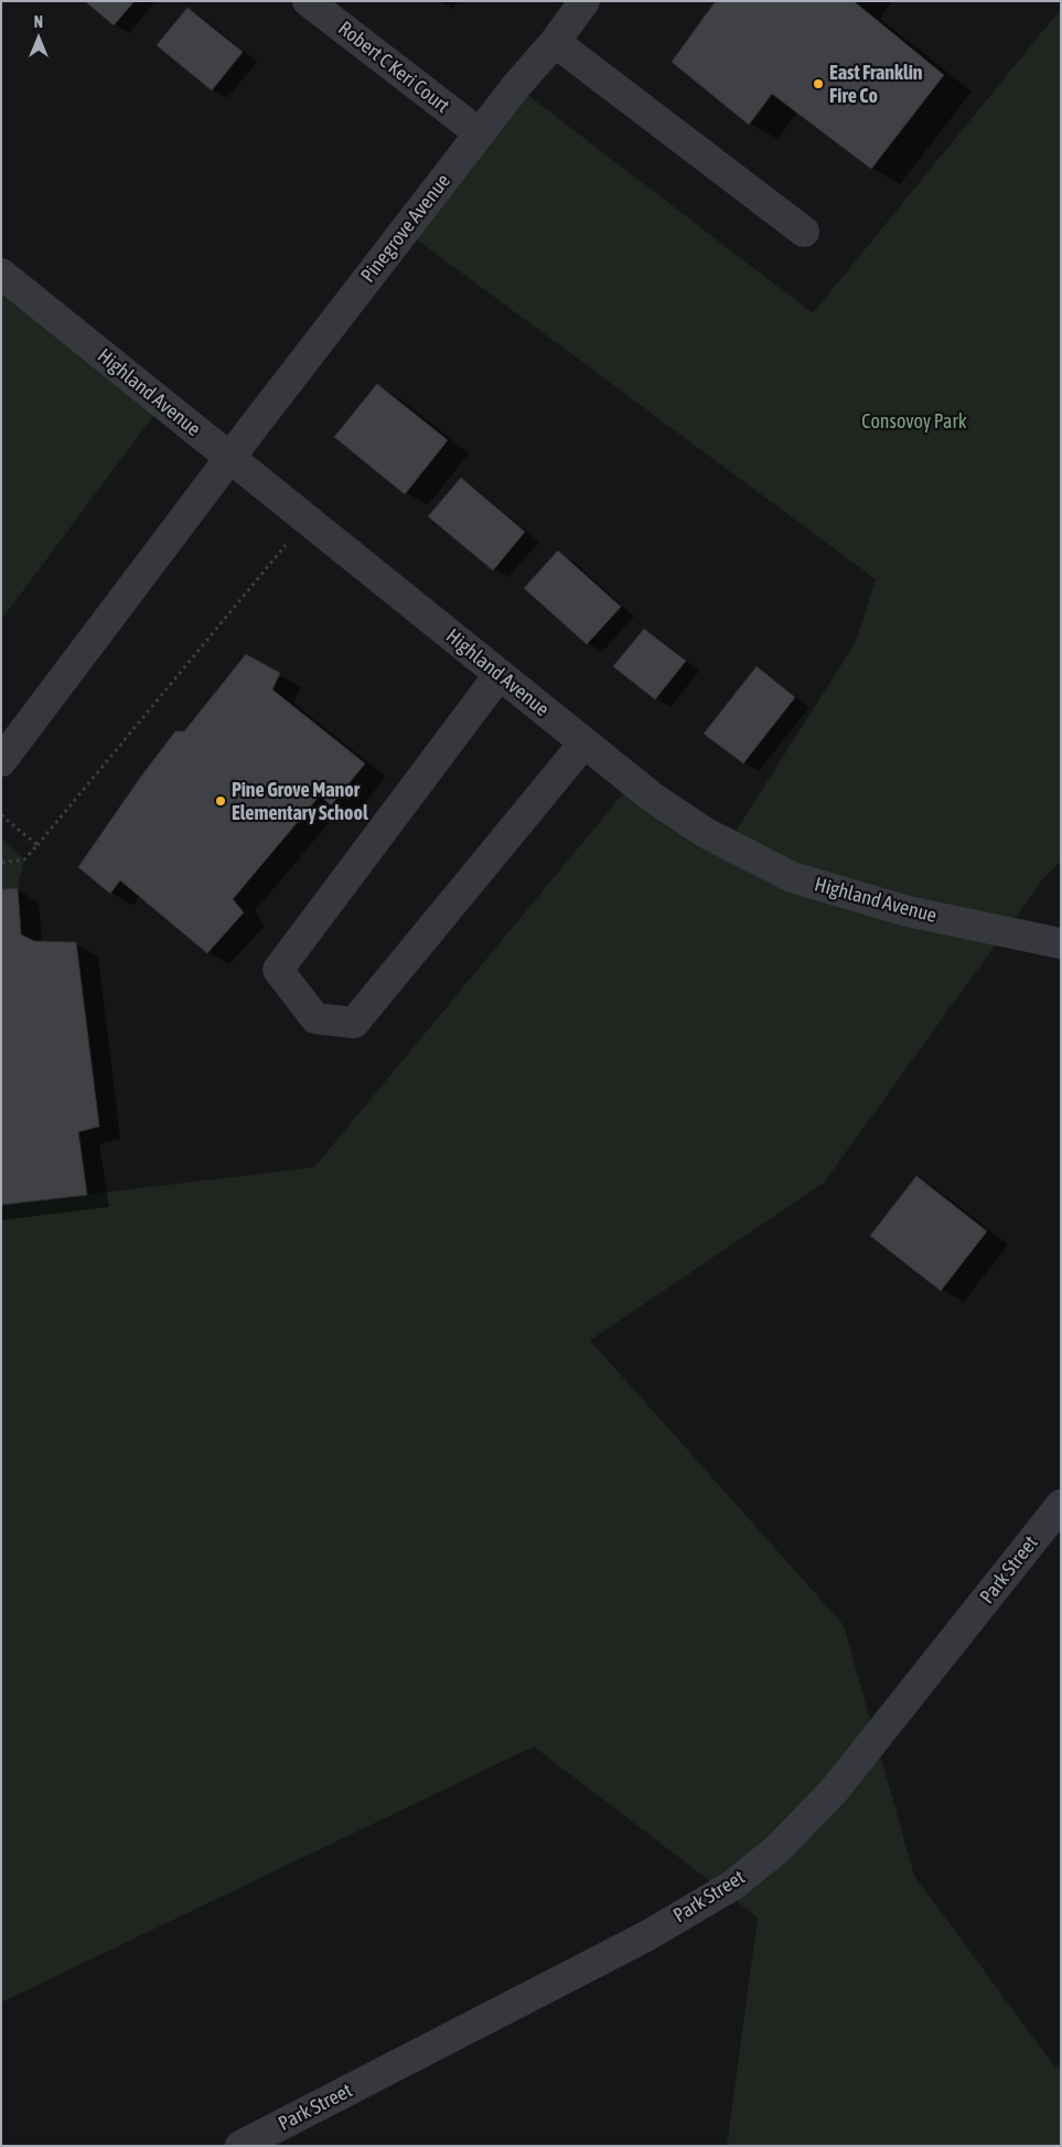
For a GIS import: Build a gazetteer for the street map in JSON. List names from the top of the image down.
{
  "streets": {
    "street": [
      "Robert C Keri Court",
      "Pinegrove Avenue",
      "Highland Avenue",
      "Park Street"
    ]
  },
  "crossings": [
    ["Robert C Keri Court", "Pinegrove Avenue"],
    ["Pinegrove Avenue", "Highland Avenue"]
  ],
  "parks": ["Consovoy Park"],
  "places": ["East Franklin Fire Co", "Pine Grove Manor Elementary School"],
  "north": "top"
}
